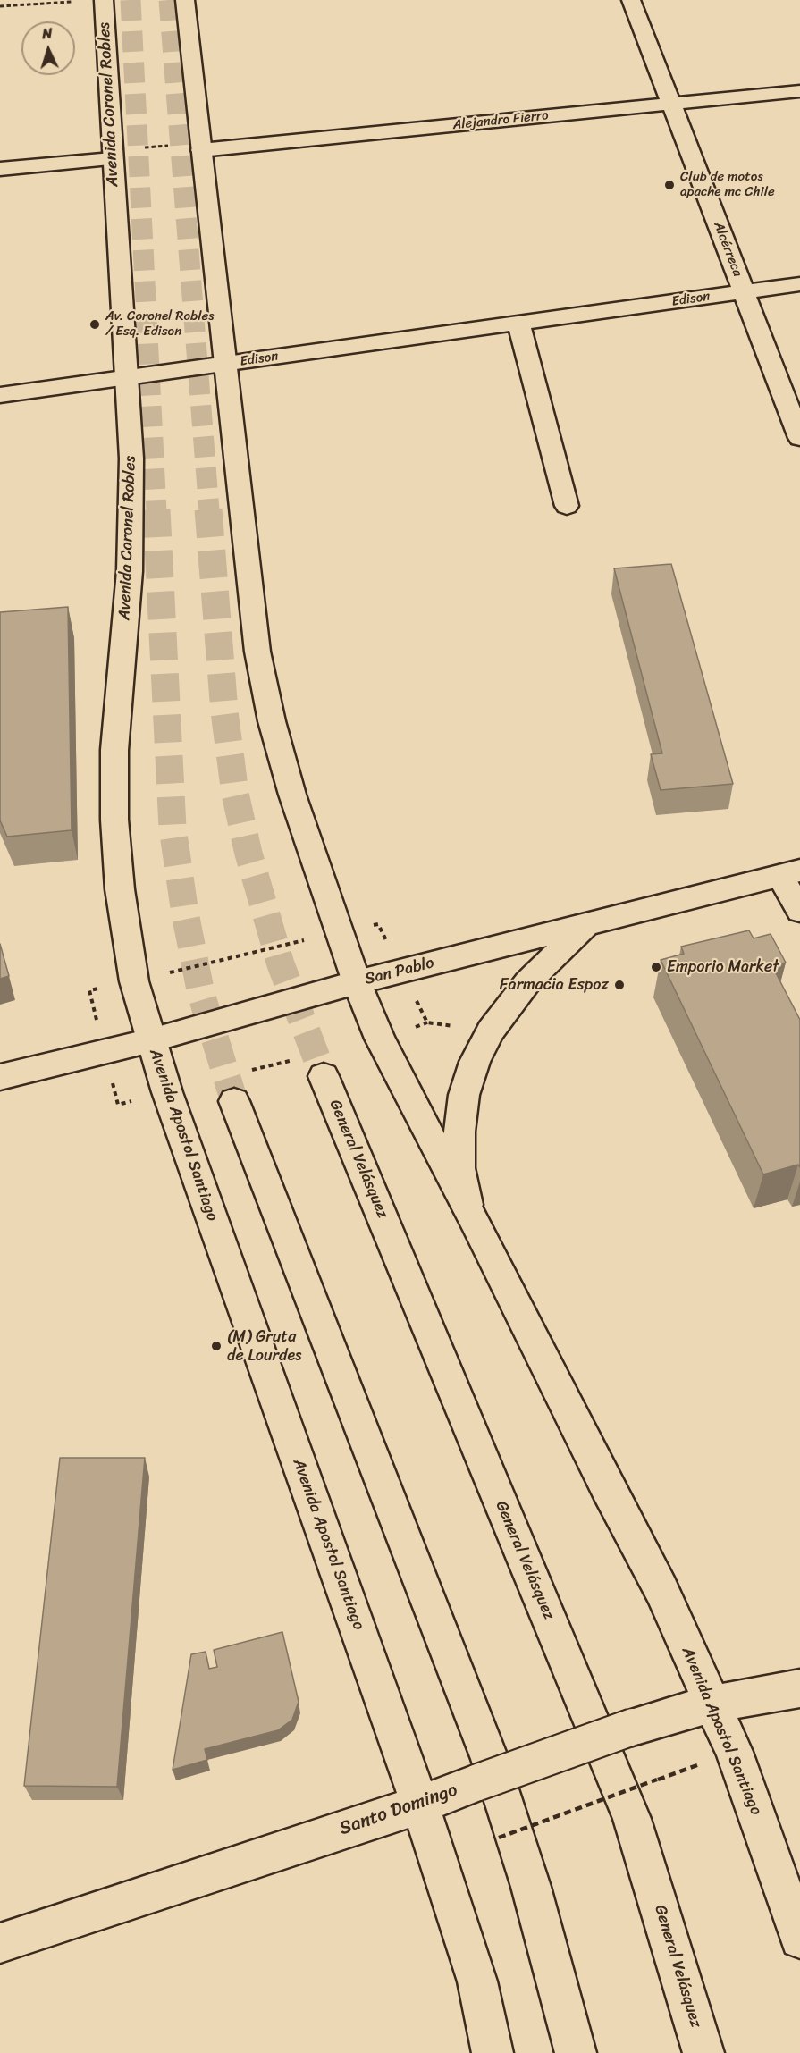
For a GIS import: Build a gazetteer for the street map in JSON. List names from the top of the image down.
{
  "streets": {
    "main road": [
      "Avenida Coronel Robles",
      "Alejandro Fierro",
      "Alcérreca",
      "Edison",
      "San Pablo",
      "Avenida Apostol Santiago",
      "General Velásquez",
      "Santo Domingo"
    ]
  },
  "crossings": [
    ["Avenida Coronel Robles", "Edison"],
    ["Avenida Coronel Robles", "San Pablo"],
    ["Avenida Coronel Robles", "Avenida Apostol Santiago"],
    ["Alejandro Fierro", "Alcérreca"],
    ["Alcérreca", "Edison"],
    ["San Pablo", "Avenida Apostol Santiago"],
    ["Avenida Apostol Santiago", "Santo Domingo"]
  ],
  "places": [
    "Club de motos apache mc Chile",
    "Av. Coronel Robles / Esq. Edison",
    "Emporio Market",
    "Farmacia Espoz",
    "(M) Gruta de Lourdes"
  ],
  "north": "top"
}
